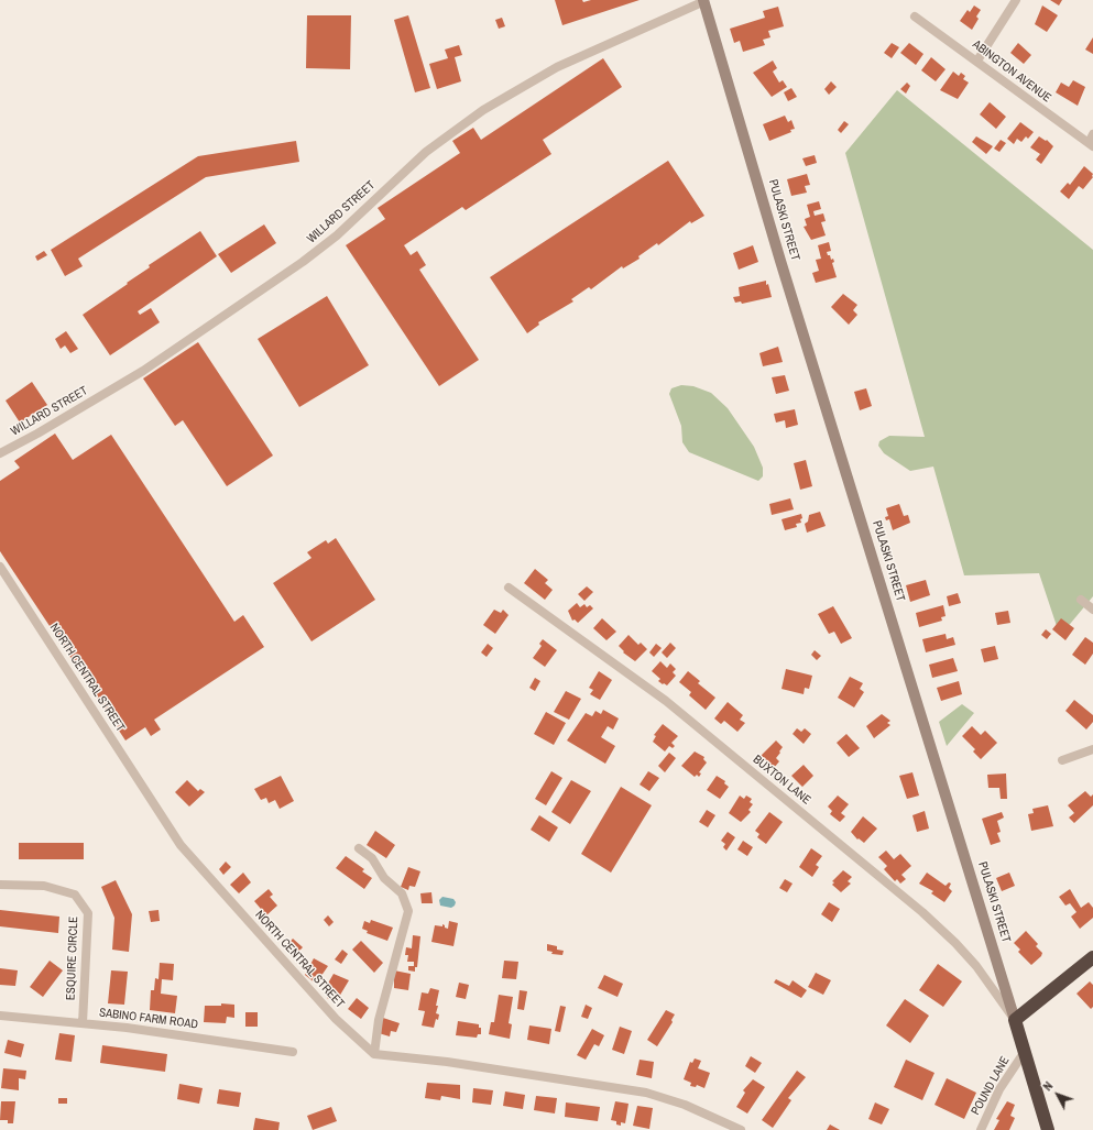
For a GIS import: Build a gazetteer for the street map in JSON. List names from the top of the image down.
{
  "streets": {
    "highway": ["PULASKI STREET"],
    "street": [
      "ABINGTON AVENUE",
      "WILLARD STREET",
      "NORTH CENTRAL STREET",
      "BUXTON LANE",
      "ESQUIRE CIRCLE",
      "SABINO FARM ROAD",
      "POUND LANE"
    ]
  },
  "crossings": [
    ["WILLARD STREET", "PULASKI STREET"],
    ["PULASKI STREET", "BUXTON LANE"],
    ["PULASKI STREET", "POUND LANE"],
    ["ESQUIRE CIRCLE", "SABINO FARM ROAD"]
  ],
  "north": "top left"
}
